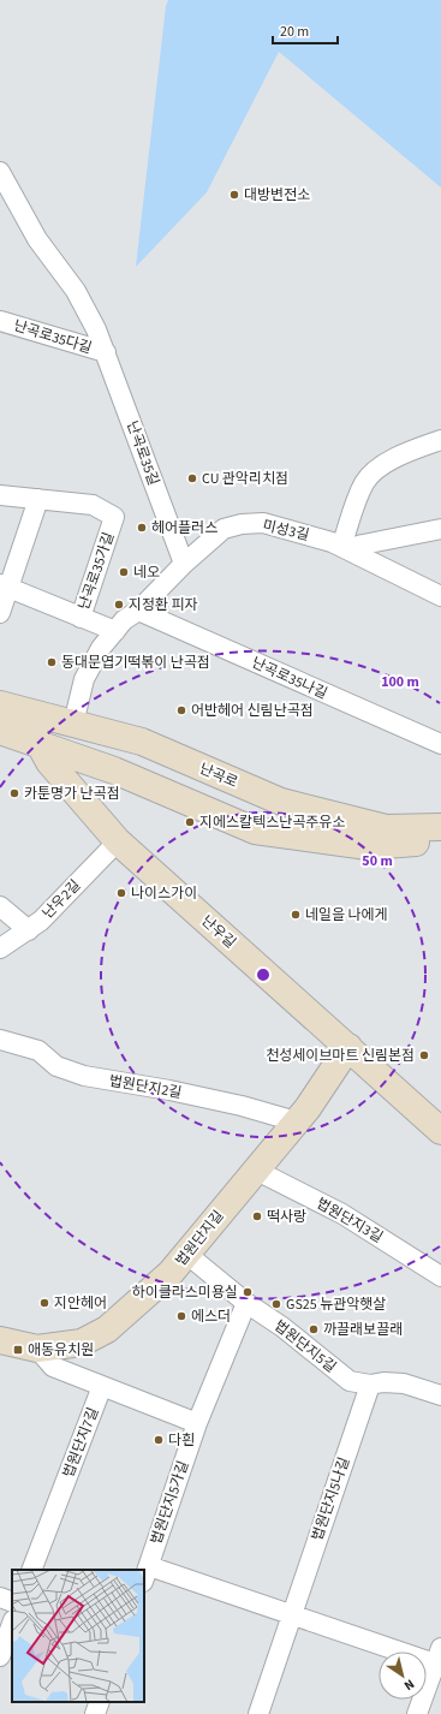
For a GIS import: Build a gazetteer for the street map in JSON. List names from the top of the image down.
{
  "streets": {
    "street": [
      "난곡로35다길",
      "난곡로35길",
      "미성3길",
      "난곡로35가길",
      "난곡로35나길",
      "난곡로",
      "난우2길",
      "난우길",
      "법원단지2길",
      "법원단지3길",
      "법원단지길",
      "법원단지5길",
      "법원단지7길",
      "법원단지5나길",
      "법원단지5가길"
    ]
  },
  "crossings": [
    ["난곡로35다길", "난곡로35길"],
    ["난곡로35길", "미성3길"],
    ["난곡로", "난우길"],
    ["난우2길", "난우길"],
    ["난우길", "법원단지길"],
    ["법원단지2길", "법원단지길"],
    ["법원단지3길", "법원단지길"],
    ["법원단지길", "법원단지5길"],
    ["법원단지5길", "법원단지5나길"],
    ["법원단지5길", "법원단지5가길"]
  ],
  "places": {
    "other": [
      "대방변전소",
      "CU 관악리치점",
      "헤어플러스",
      "네오",
      "지정환 피자",
      "동대문엽기떡볶이 난곡점",
      "어반헤어 신림난곡점",
      "카툰명가 난곡점",
      "지에스칼텍스난곡주유소",
      "나이스가이",
      "네일을 나에게",
      "천성세이브마트 신림본점",
      "떡사랑",
      "하이클라스미용실",
      "지안헤어",
      "GS25 뉴관악햇살",
      "에스더",
      "까끌래보끌래",
      "다흰"
    ],
    "transit": ["애동유치원"]
  },
  "scale_bar": "20 m",
  "north": "bottom right",
  "rings": ["100 m", "50 m"]
}
